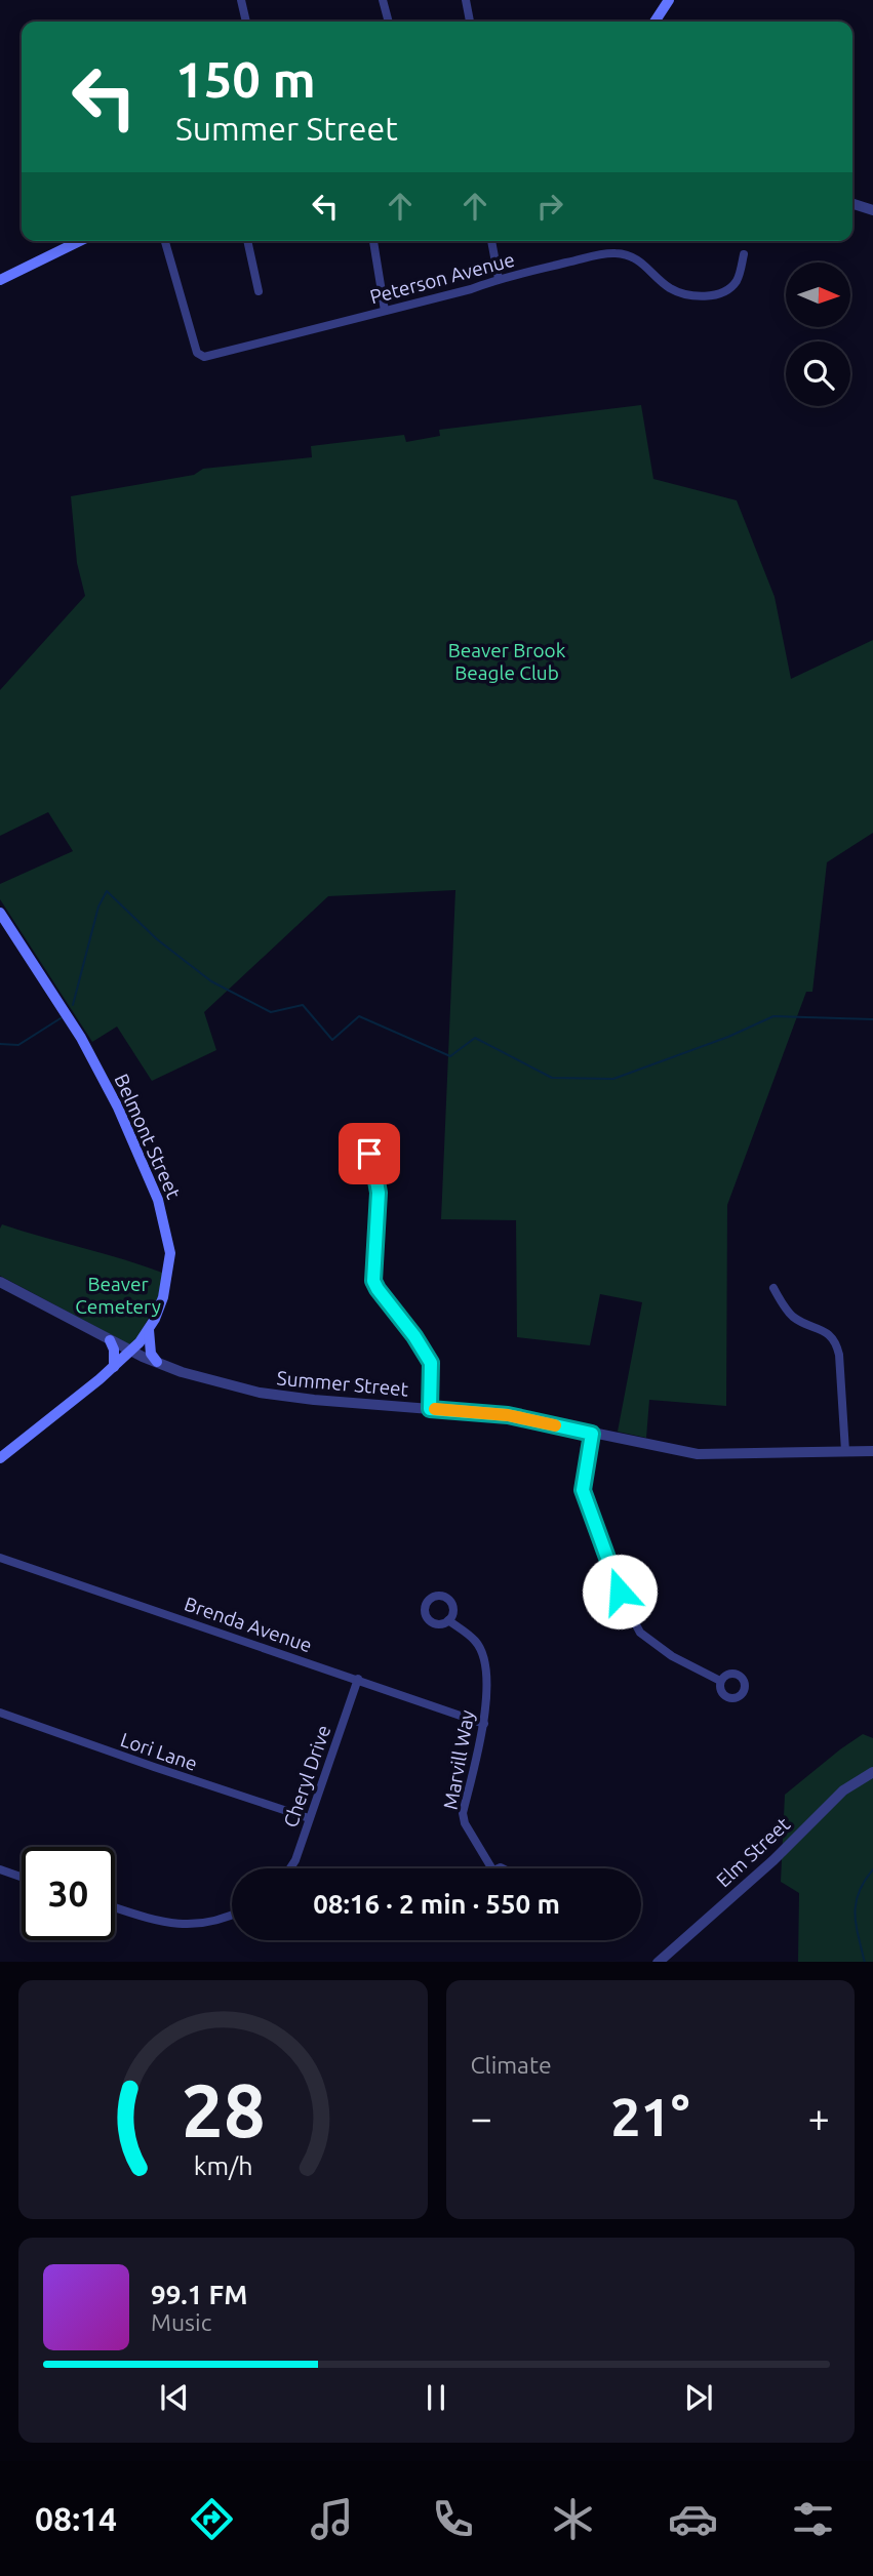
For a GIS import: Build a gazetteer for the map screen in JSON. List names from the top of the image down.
{
  "streets": {
    "main road": ["Belmont Street"],
    "street": [
      "Peterson Avenue",
      "Summer Street",
      "Brenda Avenue",
      "Lori Lane",
      "Marvill Way",
      "Cheryl Drive",
      "Elm Street"
    ]
  },
  "crossings": [
    ["Belmont Street", "Summer Street"],
    ["Brenda Avenue", "Marvill Way"],
    ["Brenda Avenue", "Cheryl Drive"],
    ["Lori Lane", "Cheryl Drive"]
  ],
  "parks": ["Beaver Brook Beagle Club", "Beaver Cemetery"],
  "north": "right",
  "page": {
    "turn": ["150 m", "Summer Street"],
    "limit": "30",
    "trip": "08:16 · 2 min · 550 m",
    "tile": "Climate",
    "heat": ["−", "21°", "+"],
    "song": ["99.1 FM", "Music"],
    "tabs": "08:14",
    "gauge": ["28", "km/h"]
  }
}
